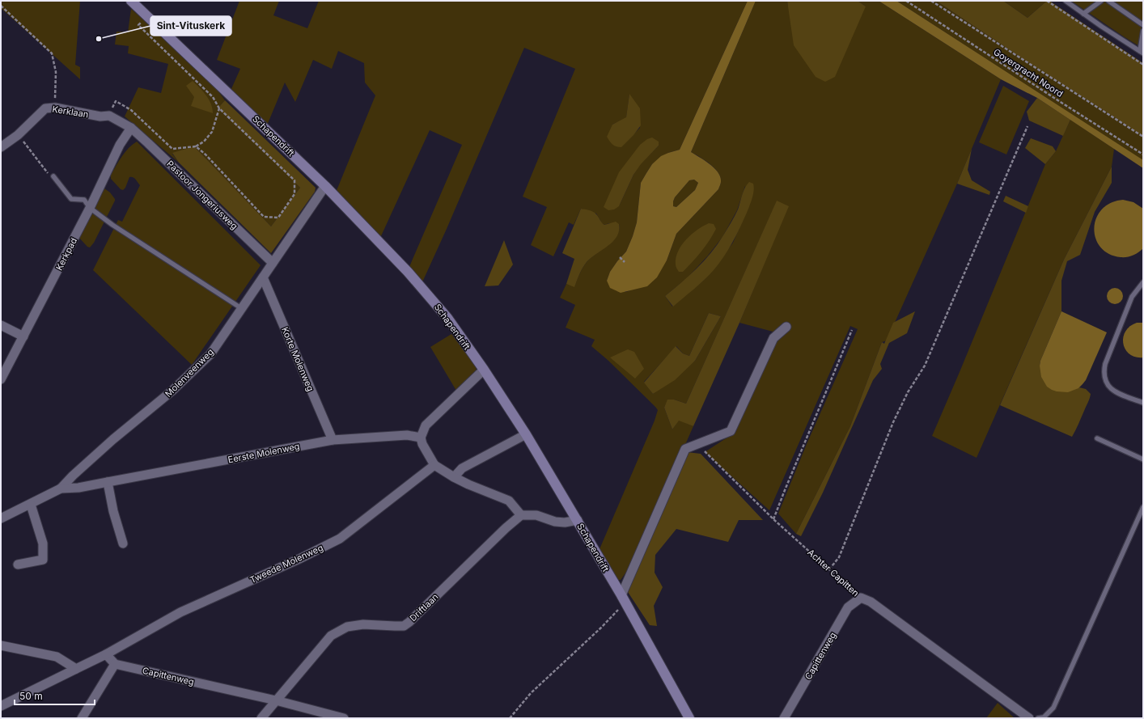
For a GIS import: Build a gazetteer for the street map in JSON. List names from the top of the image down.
{
  "streets": {
    "street": [
      "Kerklaan",
      "Schapendrift",
      "Pastoor Jongeriusweg",
      "Kerkpad",
      "Korte Molenweg",
      "Molenveenweg",
      "Eerste Molenweg",
      "Tweede Molenweg",
      "Achter Capitten",
      "Driftlaan",
      "Capittenweg"
    ],
    "path": ["Goyergracht Noord"]
  },
  "crossings": [
    ["Kerklaan", "Pastoor Jongeriusweg"],
    ["Kerklaan", "Kerkpad"],
    ["Schapendrift", "Molenveenweg"],
    ["Pastoor Jongeriusweg", "Kerkpad"],
    ["Pastoor Jongeriusweg", "Molenveenweg"],
    ["Korte Molenweg", "Molenveenweg"],
    ["Korte Molenweg", "Eerste Molenweg"],
    ["Molenveenweg", "Eerste Molenweg"],
    ["Achter Capitten", "Capittenweg"],
    ["Driftlaan", "Capittenweg"]
  ],
  "places": ["Sint-Vituskerk"],
  "scale_bar": "50 m"
}
